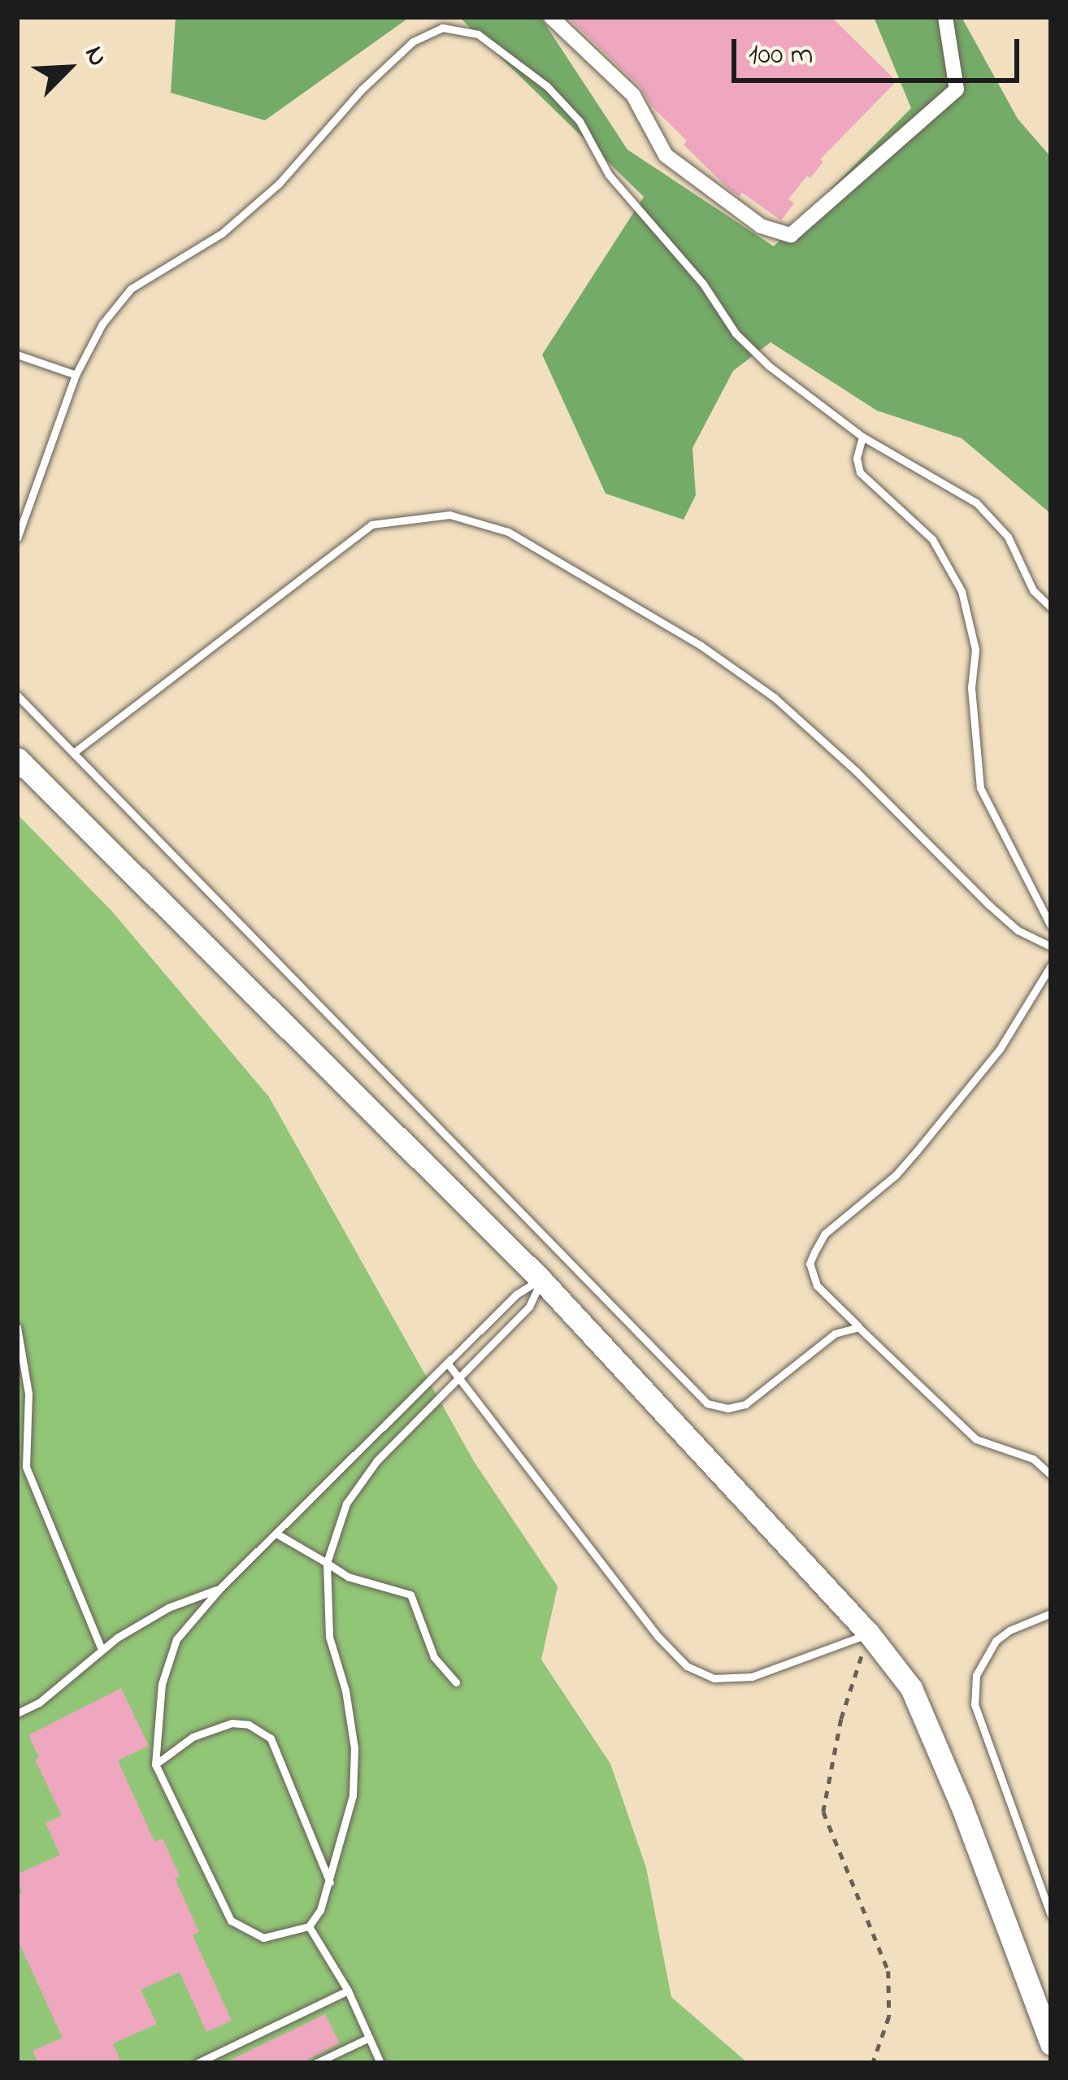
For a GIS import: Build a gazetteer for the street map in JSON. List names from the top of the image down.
{
  "scale_bar": "100 m",
  "north": "top right"
}
